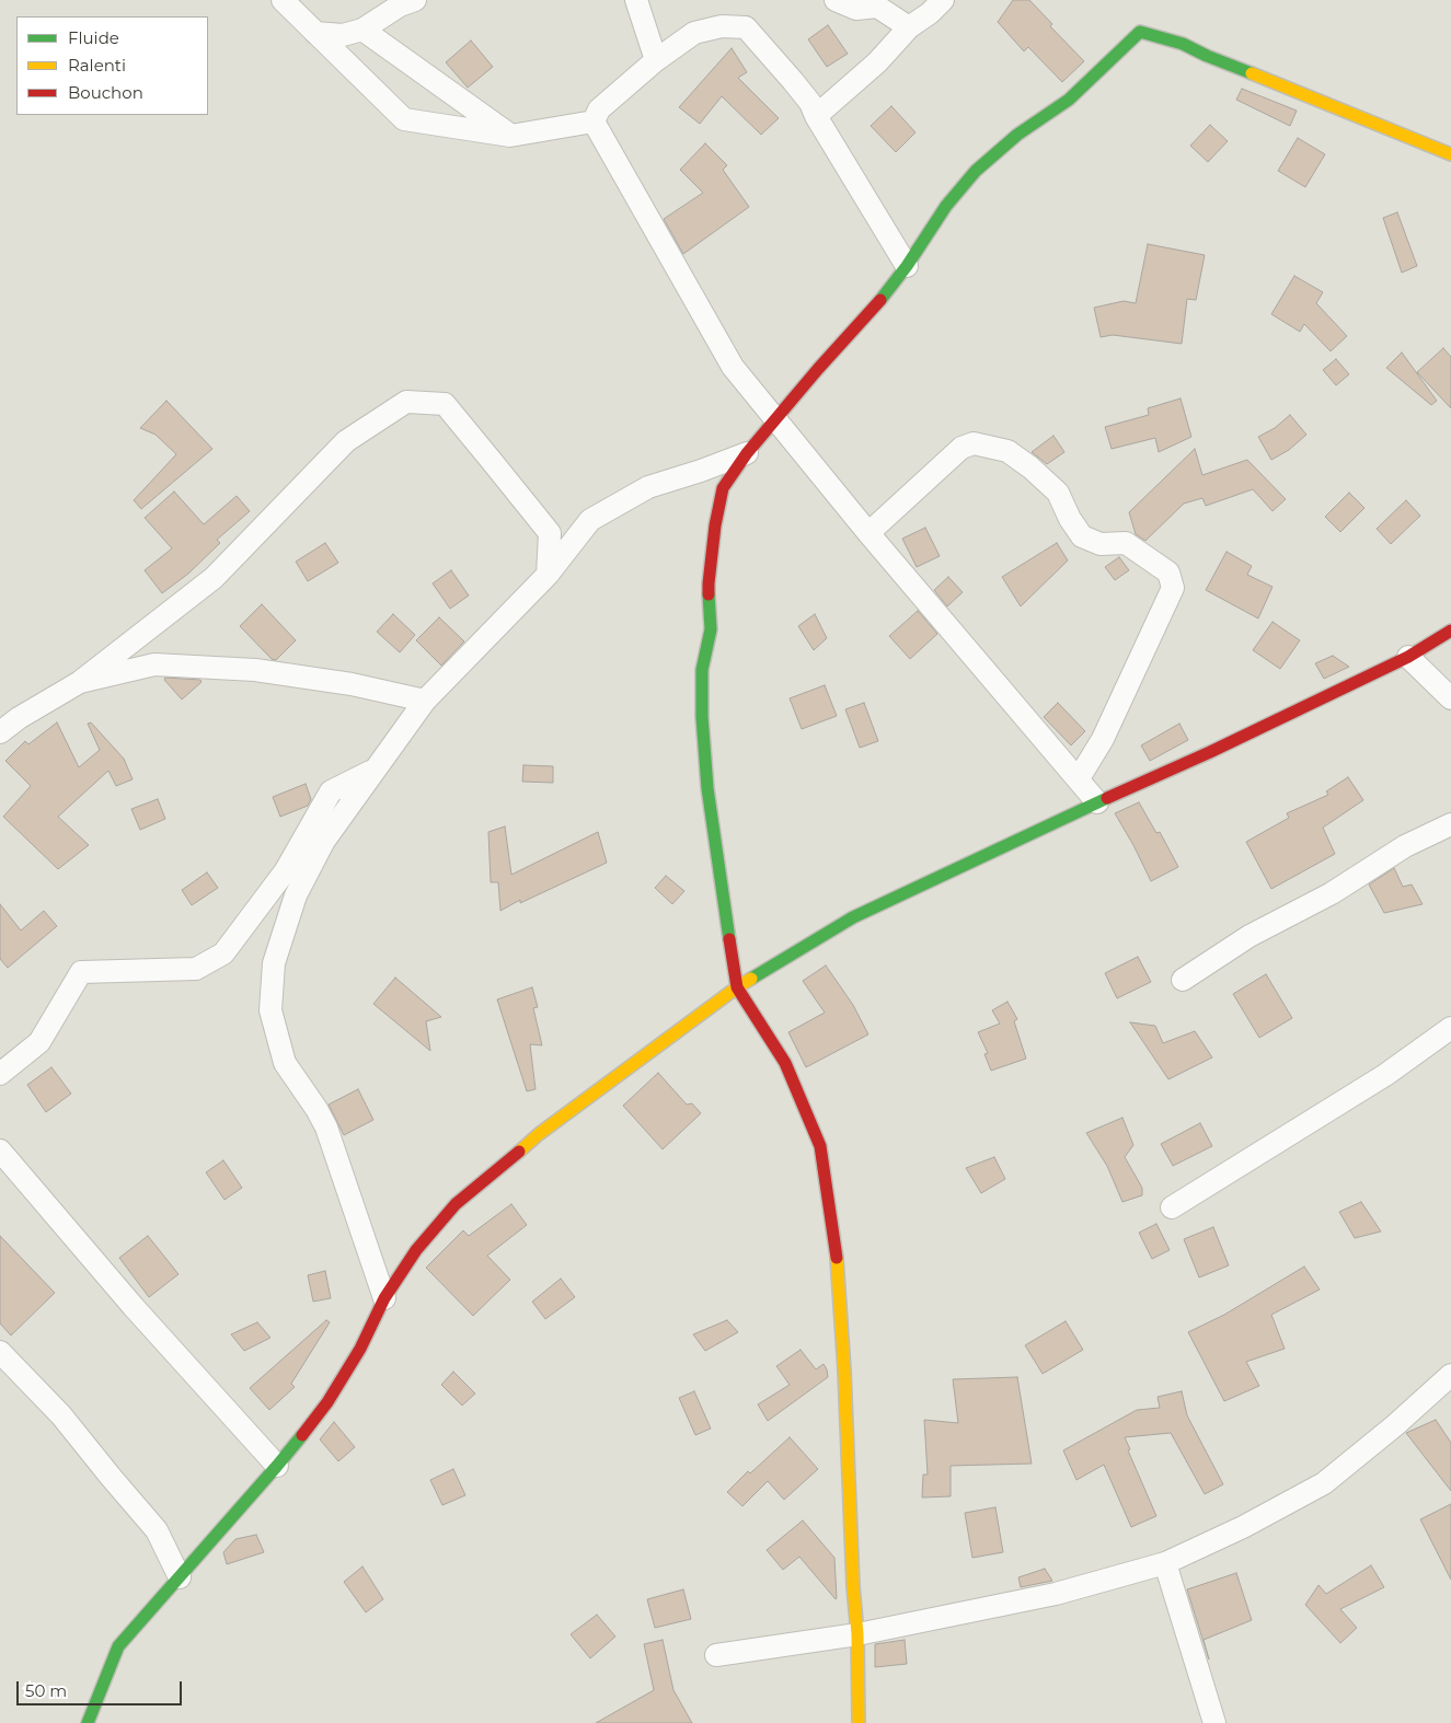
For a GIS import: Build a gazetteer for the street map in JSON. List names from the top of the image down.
{
  "legend": ["Fluide", "Ralenti", "Bouchon"],
  "scale_bar": "50 m"
}
